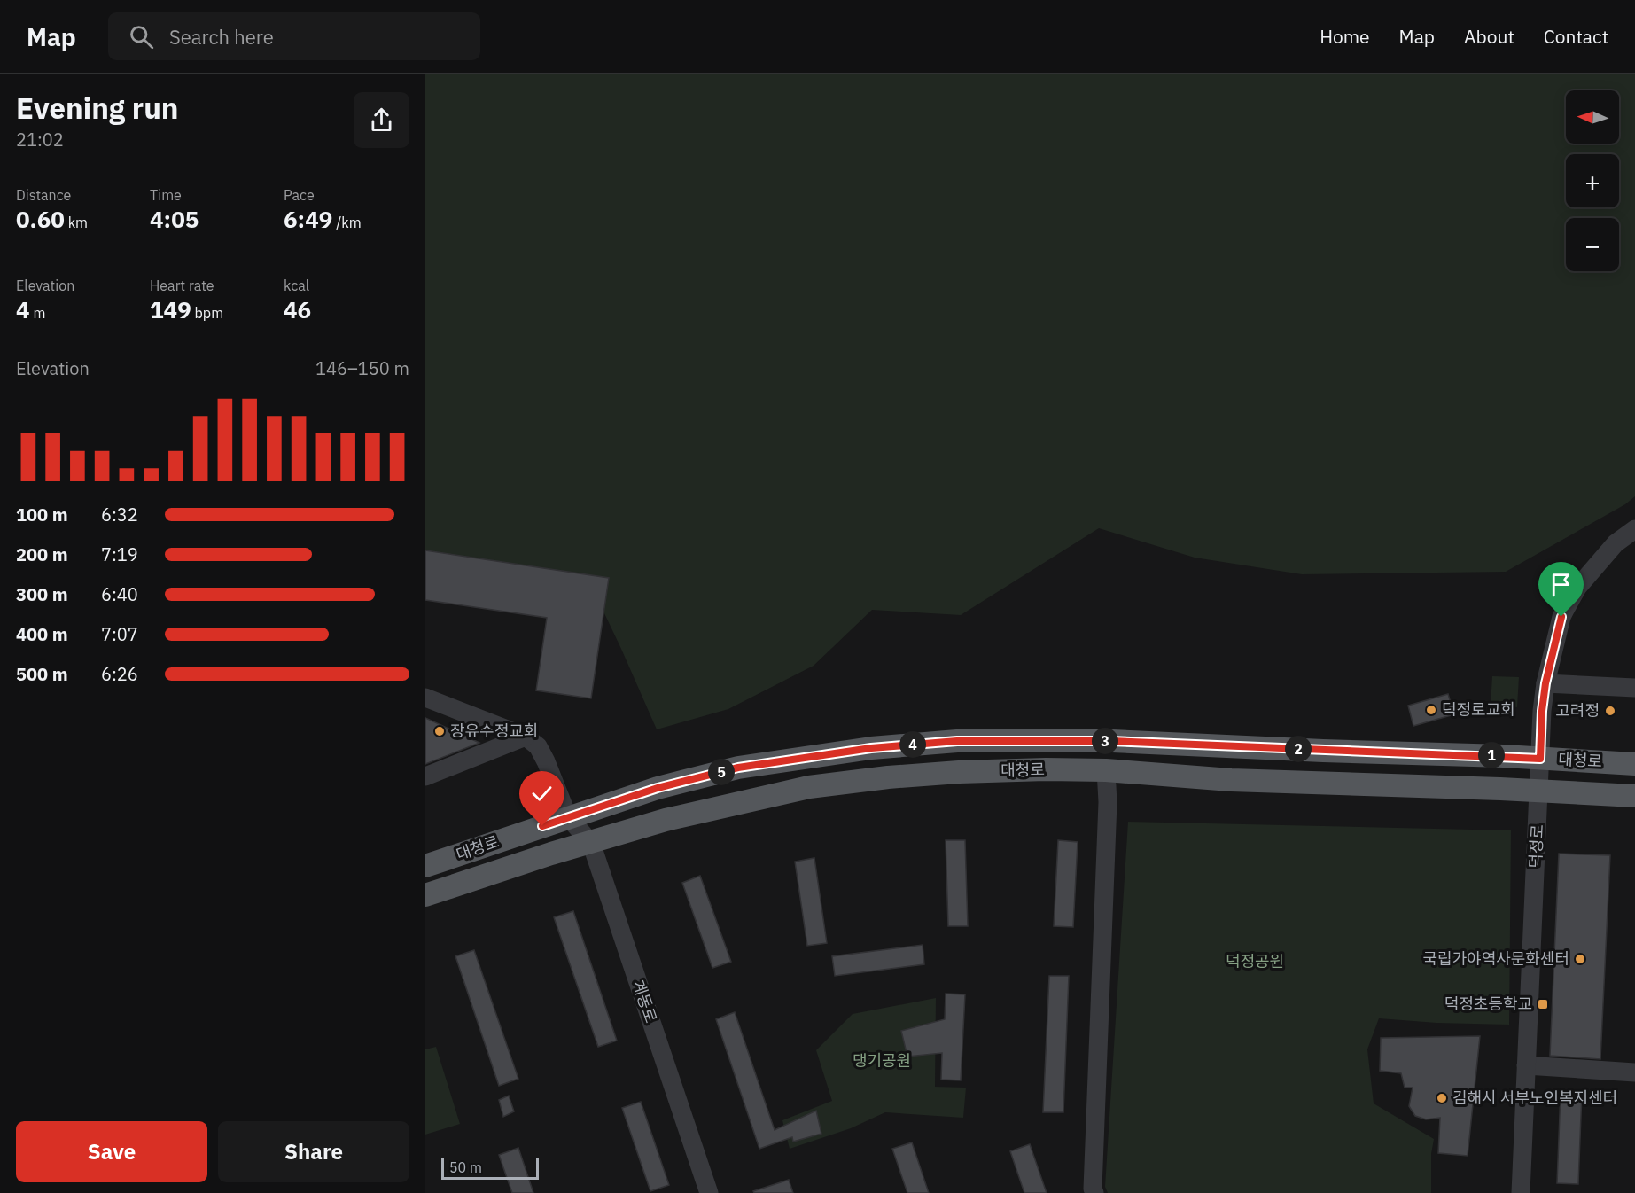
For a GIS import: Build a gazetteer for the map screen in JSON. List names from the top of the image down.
{
  "streets": {
    "main road": ["대청로"],
    "street": ["덕정로", "계동로"]
  },
  "crossings": [
    ["대청로", "덕정로"],
    ["대청로", "계동로"]
  ],
  "parks": ["덕정공원", "댕기공원"],
  "places": {
    "other": [
      "덕정로교회",
      "고려정",
      "장유수정교회",
      "국립가야역사문화센터",
      "김해시 서부노인복지센터"
    ],
    "transit": ["덕정초등학교"]
  },
  "scale_bar": "50 m",
  "north": "left",
  "page": {
    "header": "Map",
    "search": "Search here",
    "nav": [
      "Home",
      "Map",
      "About",
      "Contact"
    ],
    "heading": ["Evening run", "21:02"],
    "map_buttons": ["+", "−"],
    "stats": [
      ["Distance", "0.60 km"],
      ["Time", "4:05"],
      ["Pace", "6:49 /km"],
      ["Elevation", "4 m"],
      ["Heart rate", "149 bpm"],
      ["kcal", "46"]
    ],
    "chart": ["Elevation", "146–150 m"],
    "list": [
      {
        "name": "100 m",
        "note": "6:32"
      },
      {
        "name": "200 m",
        "note": "7:19"
      },
      {
        "name": "300 m",
        "note": "6:40"
      },
      {
        "name": "400 m",
        "note": "7:07"
      },
      {
        "name": "500 m",
        "note": "6:26"
      }
    ],
    "pins": [
      "3",
      "4",
      "2",
      "1",
      "5"
    ],
    "buttons": ["Save", "Share"],
    "scale": "50 m"
  }
}
